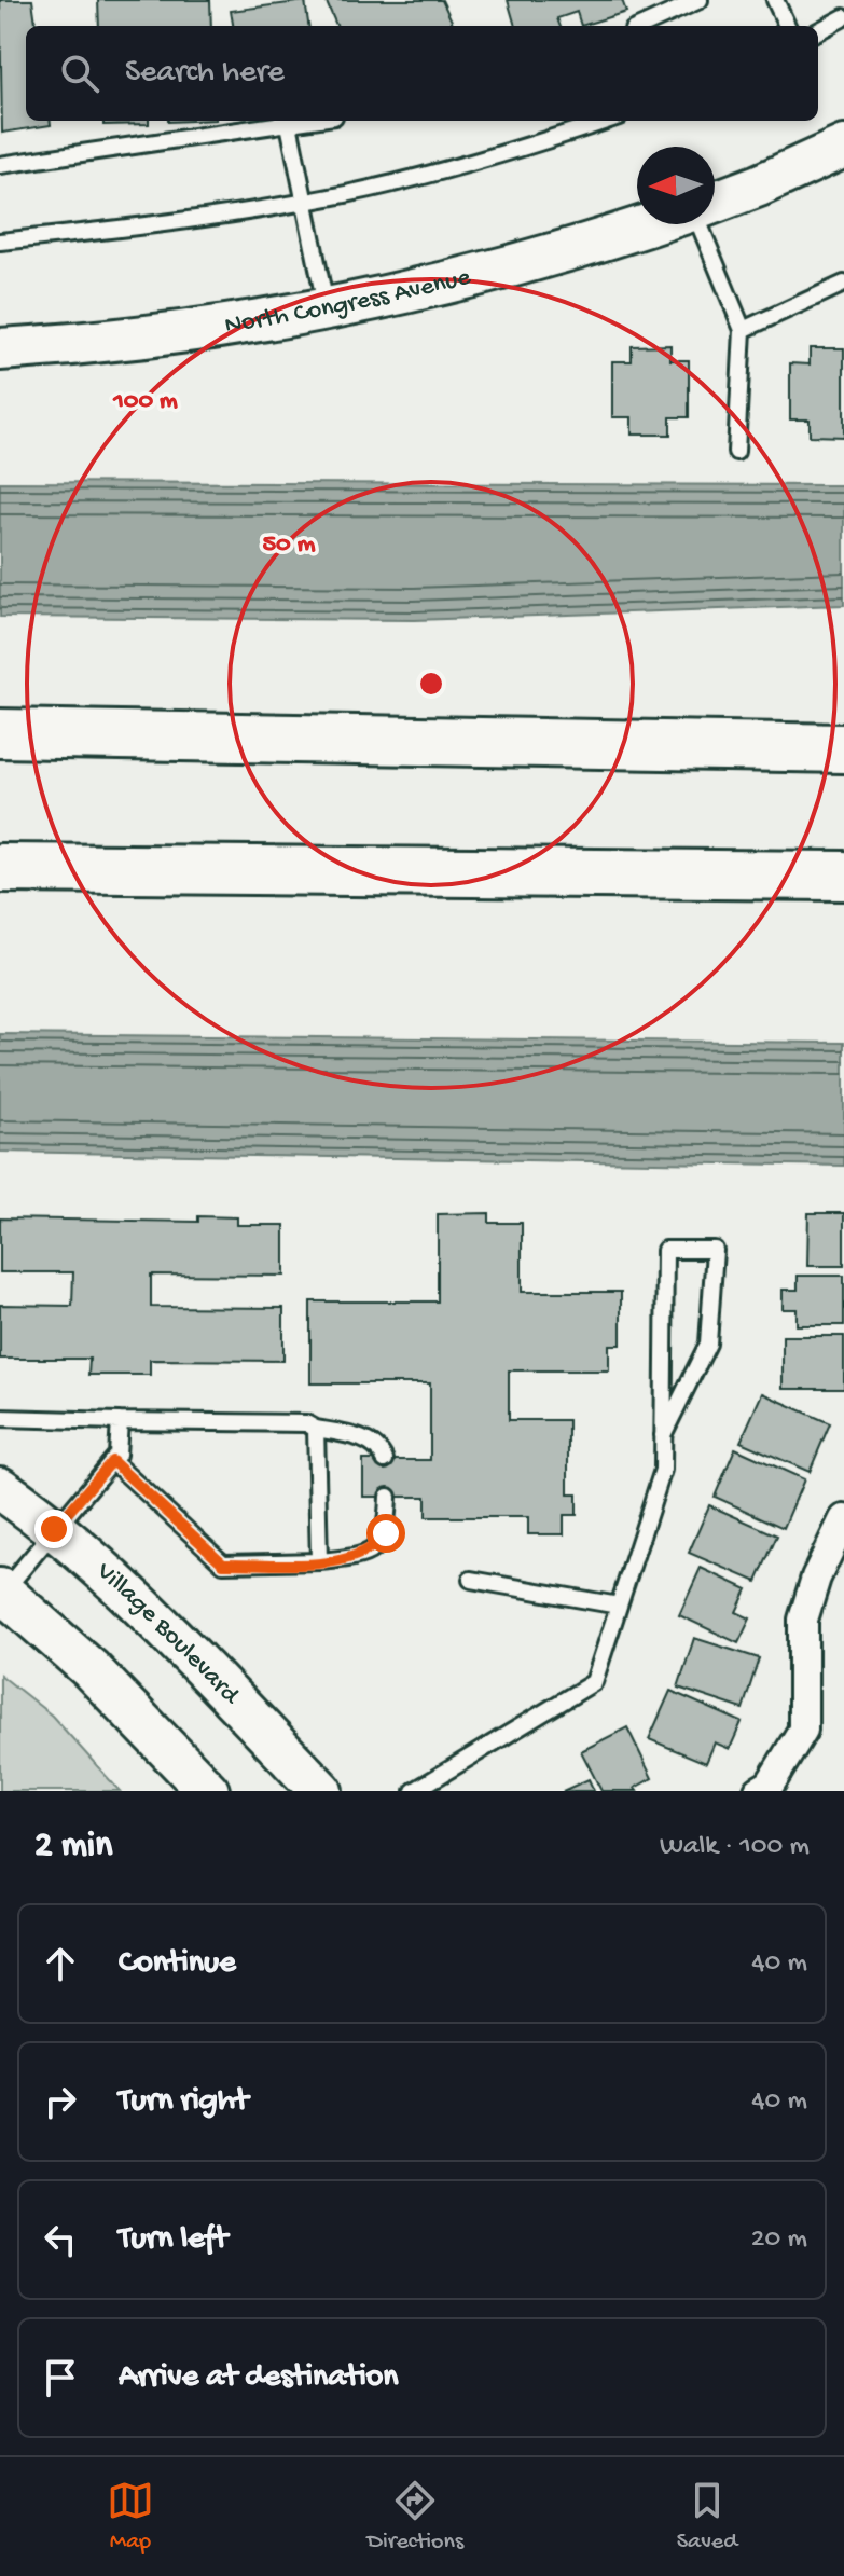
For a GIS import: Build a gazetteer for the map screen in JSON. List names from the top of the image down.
{
  "streets": {
    "street": ["North Congress Avenue", "Village Boulevard"]
  },
  "north": "left",
  "page": {
    "search": "Search here",
    "heading": ["2 min", "Walk · 100 m"],
    "list": [
      ["Continue", "40 m"],
      ["Turn right", "40 m"],
      ["Turn left", "20 m"],
      "Arrive at destination"
    ],
    "nav": ["Map", "Directions", "Saved"]
  },
  "rings": ["100 m", "50 m"]
}
